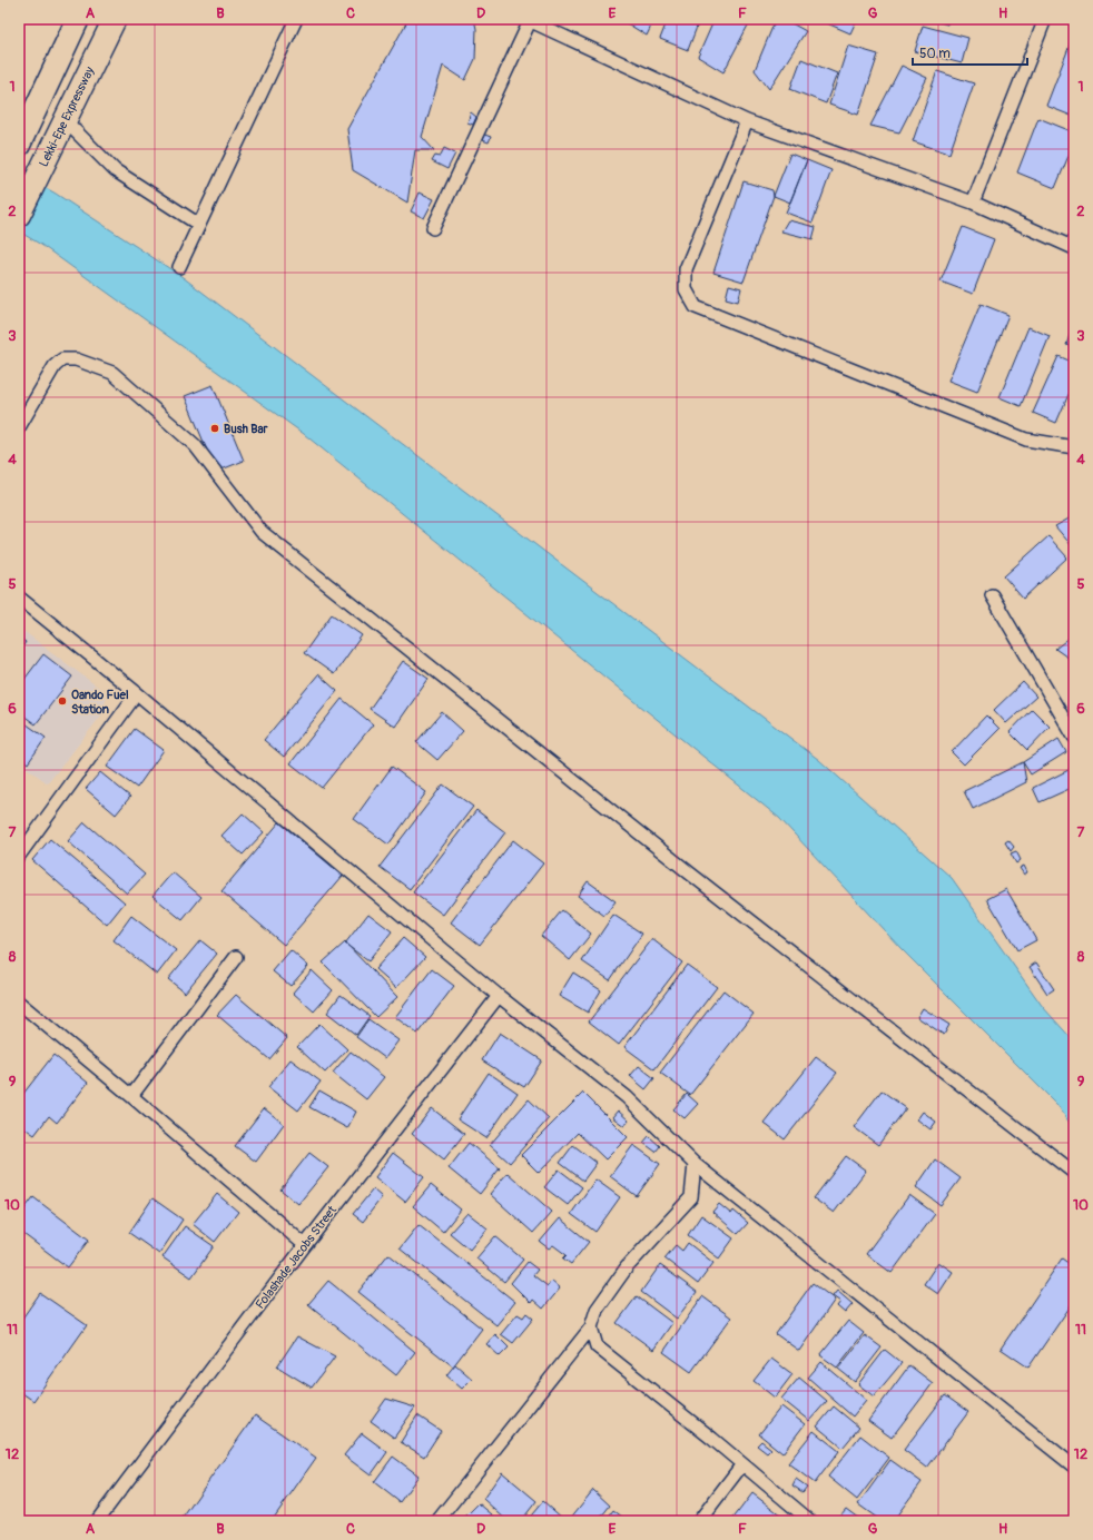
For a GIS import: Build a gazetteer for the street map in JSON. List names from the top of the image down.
{
  "streets": {
    "highway": ["Lekki-Epe Expressway"],
    "street": ["Folashade Jacobs Street"]
  },
  "places": ["Bush Bar", "Oando Fuel Station"],
  "scale_bar": "50 m",
  "grid": {
    "columns": [
      "A",
      "B",
      "C",
      "D",
      "E",
      "F",
      "G",
      "H"
    ],
    "rows": [
      "1",
      "2",
      "3",
      "4",
      "5",
      "6",
      "7",
      "8",
      "9",
      "10",
      "11",
      "12"
    ]
  }
}
